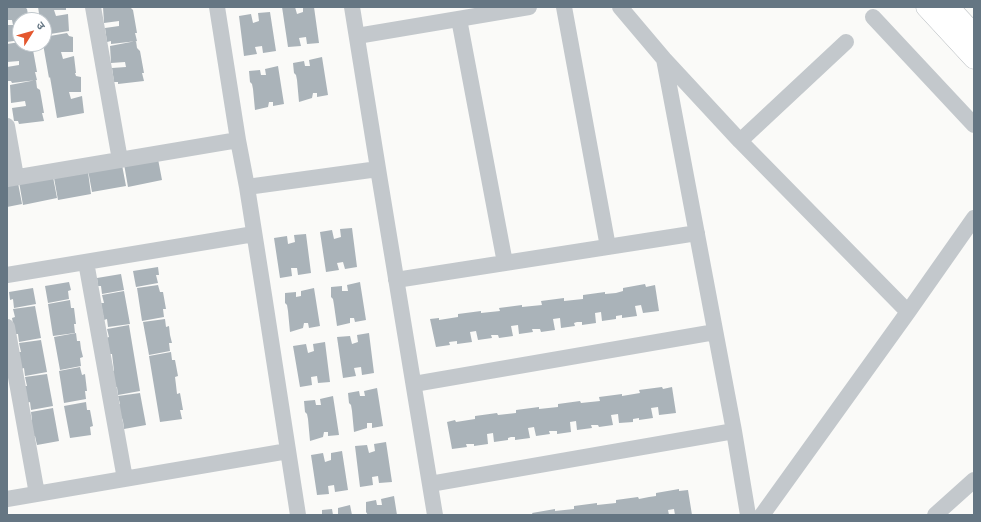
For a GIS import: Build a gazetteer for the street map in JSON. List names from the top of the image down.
{
  "north": "top right"
}
